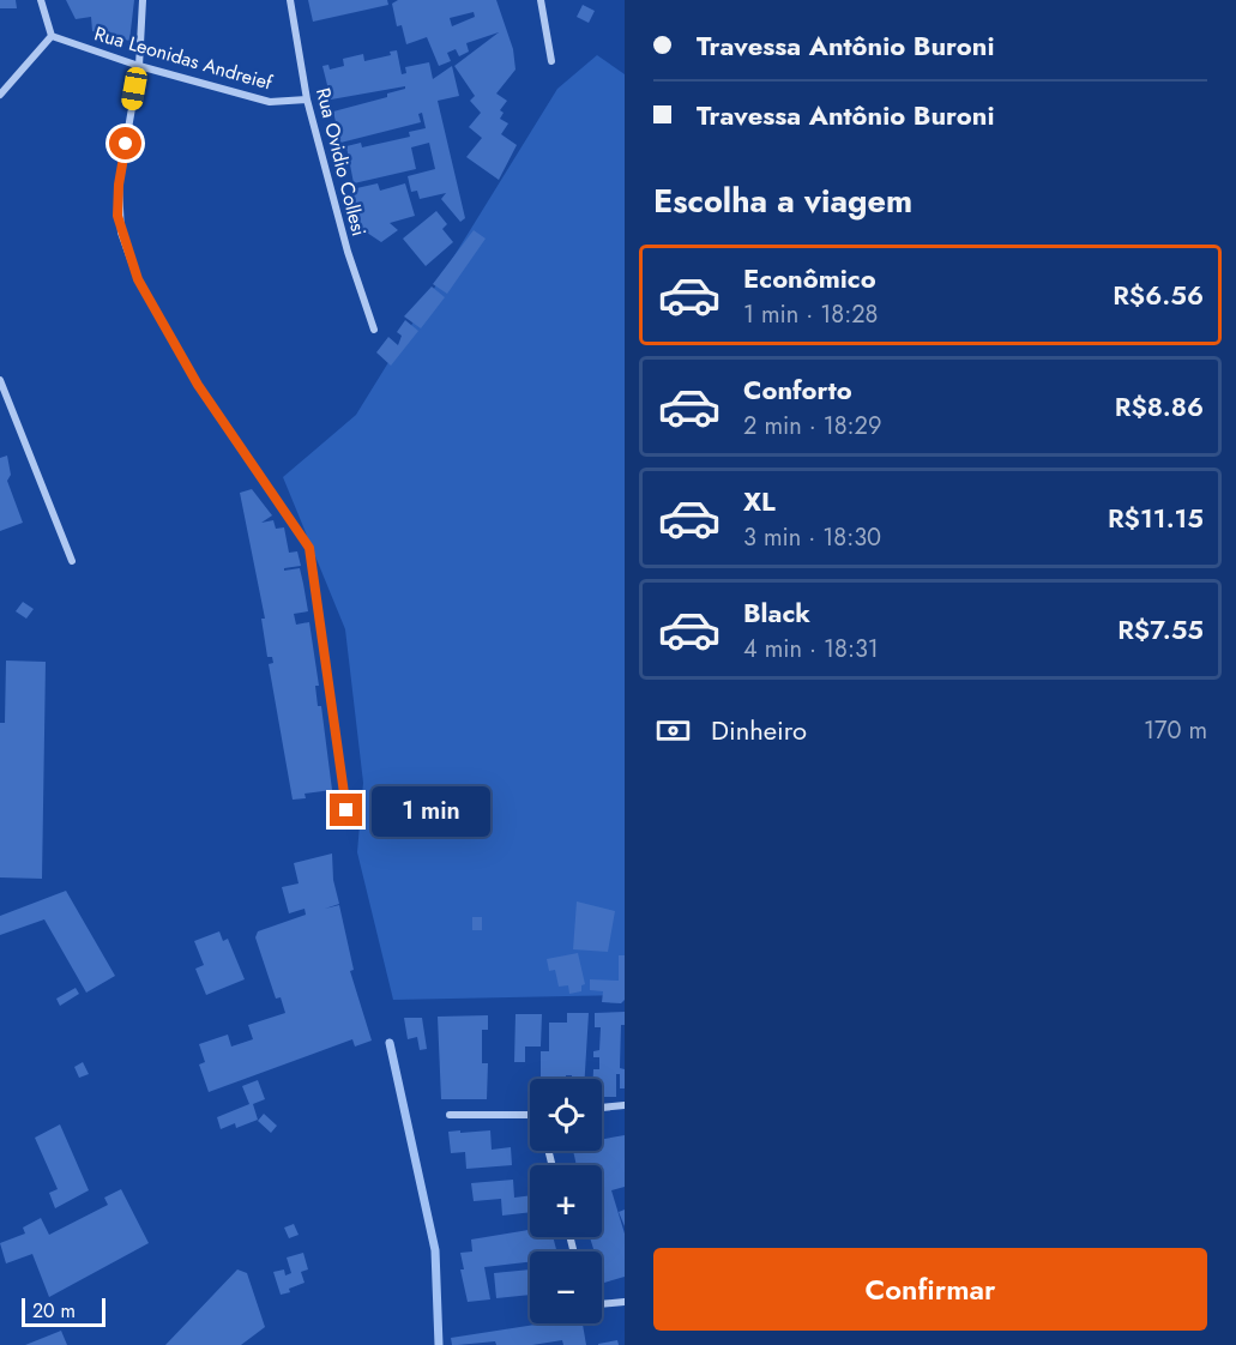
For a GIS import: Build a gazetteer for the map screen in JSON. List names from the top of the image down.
{
  "streets": {
    "street": ["Rua Leonidas Andreief", "Rua Ovidio Collesi"]
  },
  "crossings": [
    ["Rua Leonidas Andreief", "Rua Ovidio Collesi"]
  ],
  "scale_bar": "20 m",
  "page": {
    "banner": ["Travessa Antônio Buroni", "Travessa Antônio Buroni"],
    "heading": "Escolha a viagem",
    "list": [
      {
        "name": "Econômico",
        "note": "1 min · 18:28",
        "value": "R$6.56"
      },
      {
        "name": "Conforto",
        "note": "2 min · 18:29",
        "value": "R$8.86"
      },
      {
        "name": "XL",
        "note": "3 min · 18:30",
        "value": "R$11.15"
      },
      {
        "name": "Black",
        "note": "4 min · 18:31",
        "value": "R$7.55"
      }
    ],
    "pay": ["Dinheiro", "170 m"],
    "bubble": "1 min",
    "map_buttons": ["+", "−"],
    "buttons": "Confirmar",
    "scale": "20 m"
  }
}
